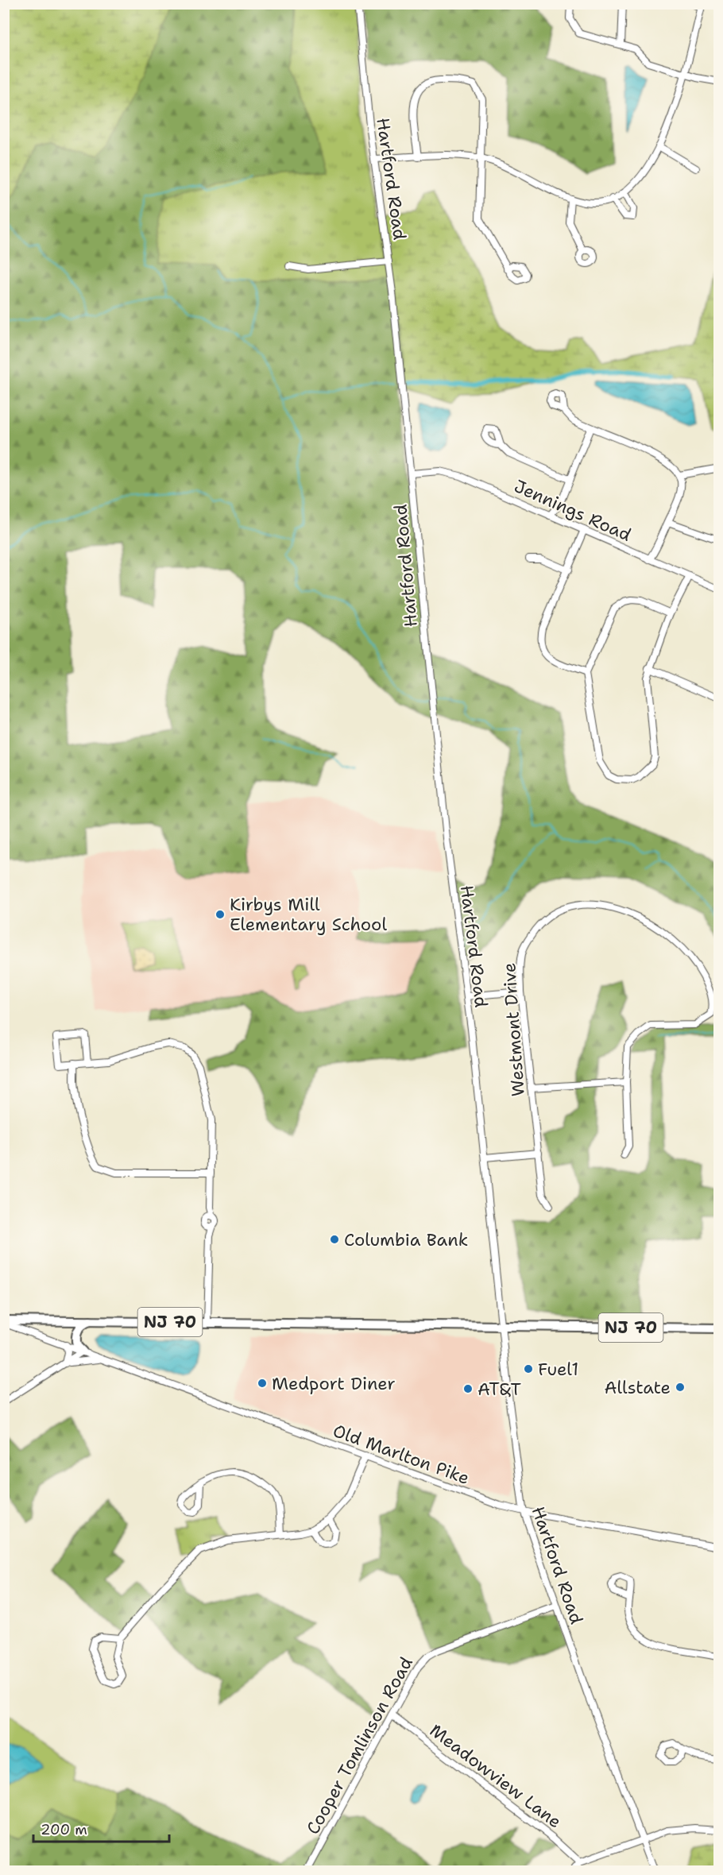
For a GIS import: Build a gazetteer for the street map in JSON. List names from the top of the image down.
{
  "streets": {
    "highway": ["NJ 70"],
    "street": [
      "Hartford Road",
      "Jennings Road",
      "Westmont Drive",
      "Old Marlton Pike",
      "Cooper Tomlinson Road",
      "Meadowview Lane"
    ]
  },
  "crossings": [
    ["Hartford Road", "Jennings Road"],
    ["Hartford Road", "NJ 70"],
    ["Hartford Road", "Old Marlton Pike"],
    ["Hartford Road", "Cooper Tomlinson Road"],
    ["NJ 70", "Old Marlton Pike"],
    ["Cooper Tomlinson Road", "Meadowview Lane"]
  ],
  "places": [
    "Kirbys Mill Elementary School",
    "Columbia Bank",
    "Fuel1",
    "Medport Diner",
    "Allstate",
    "AT&T"
  ],
  "scale_bar": "200 m"
}
